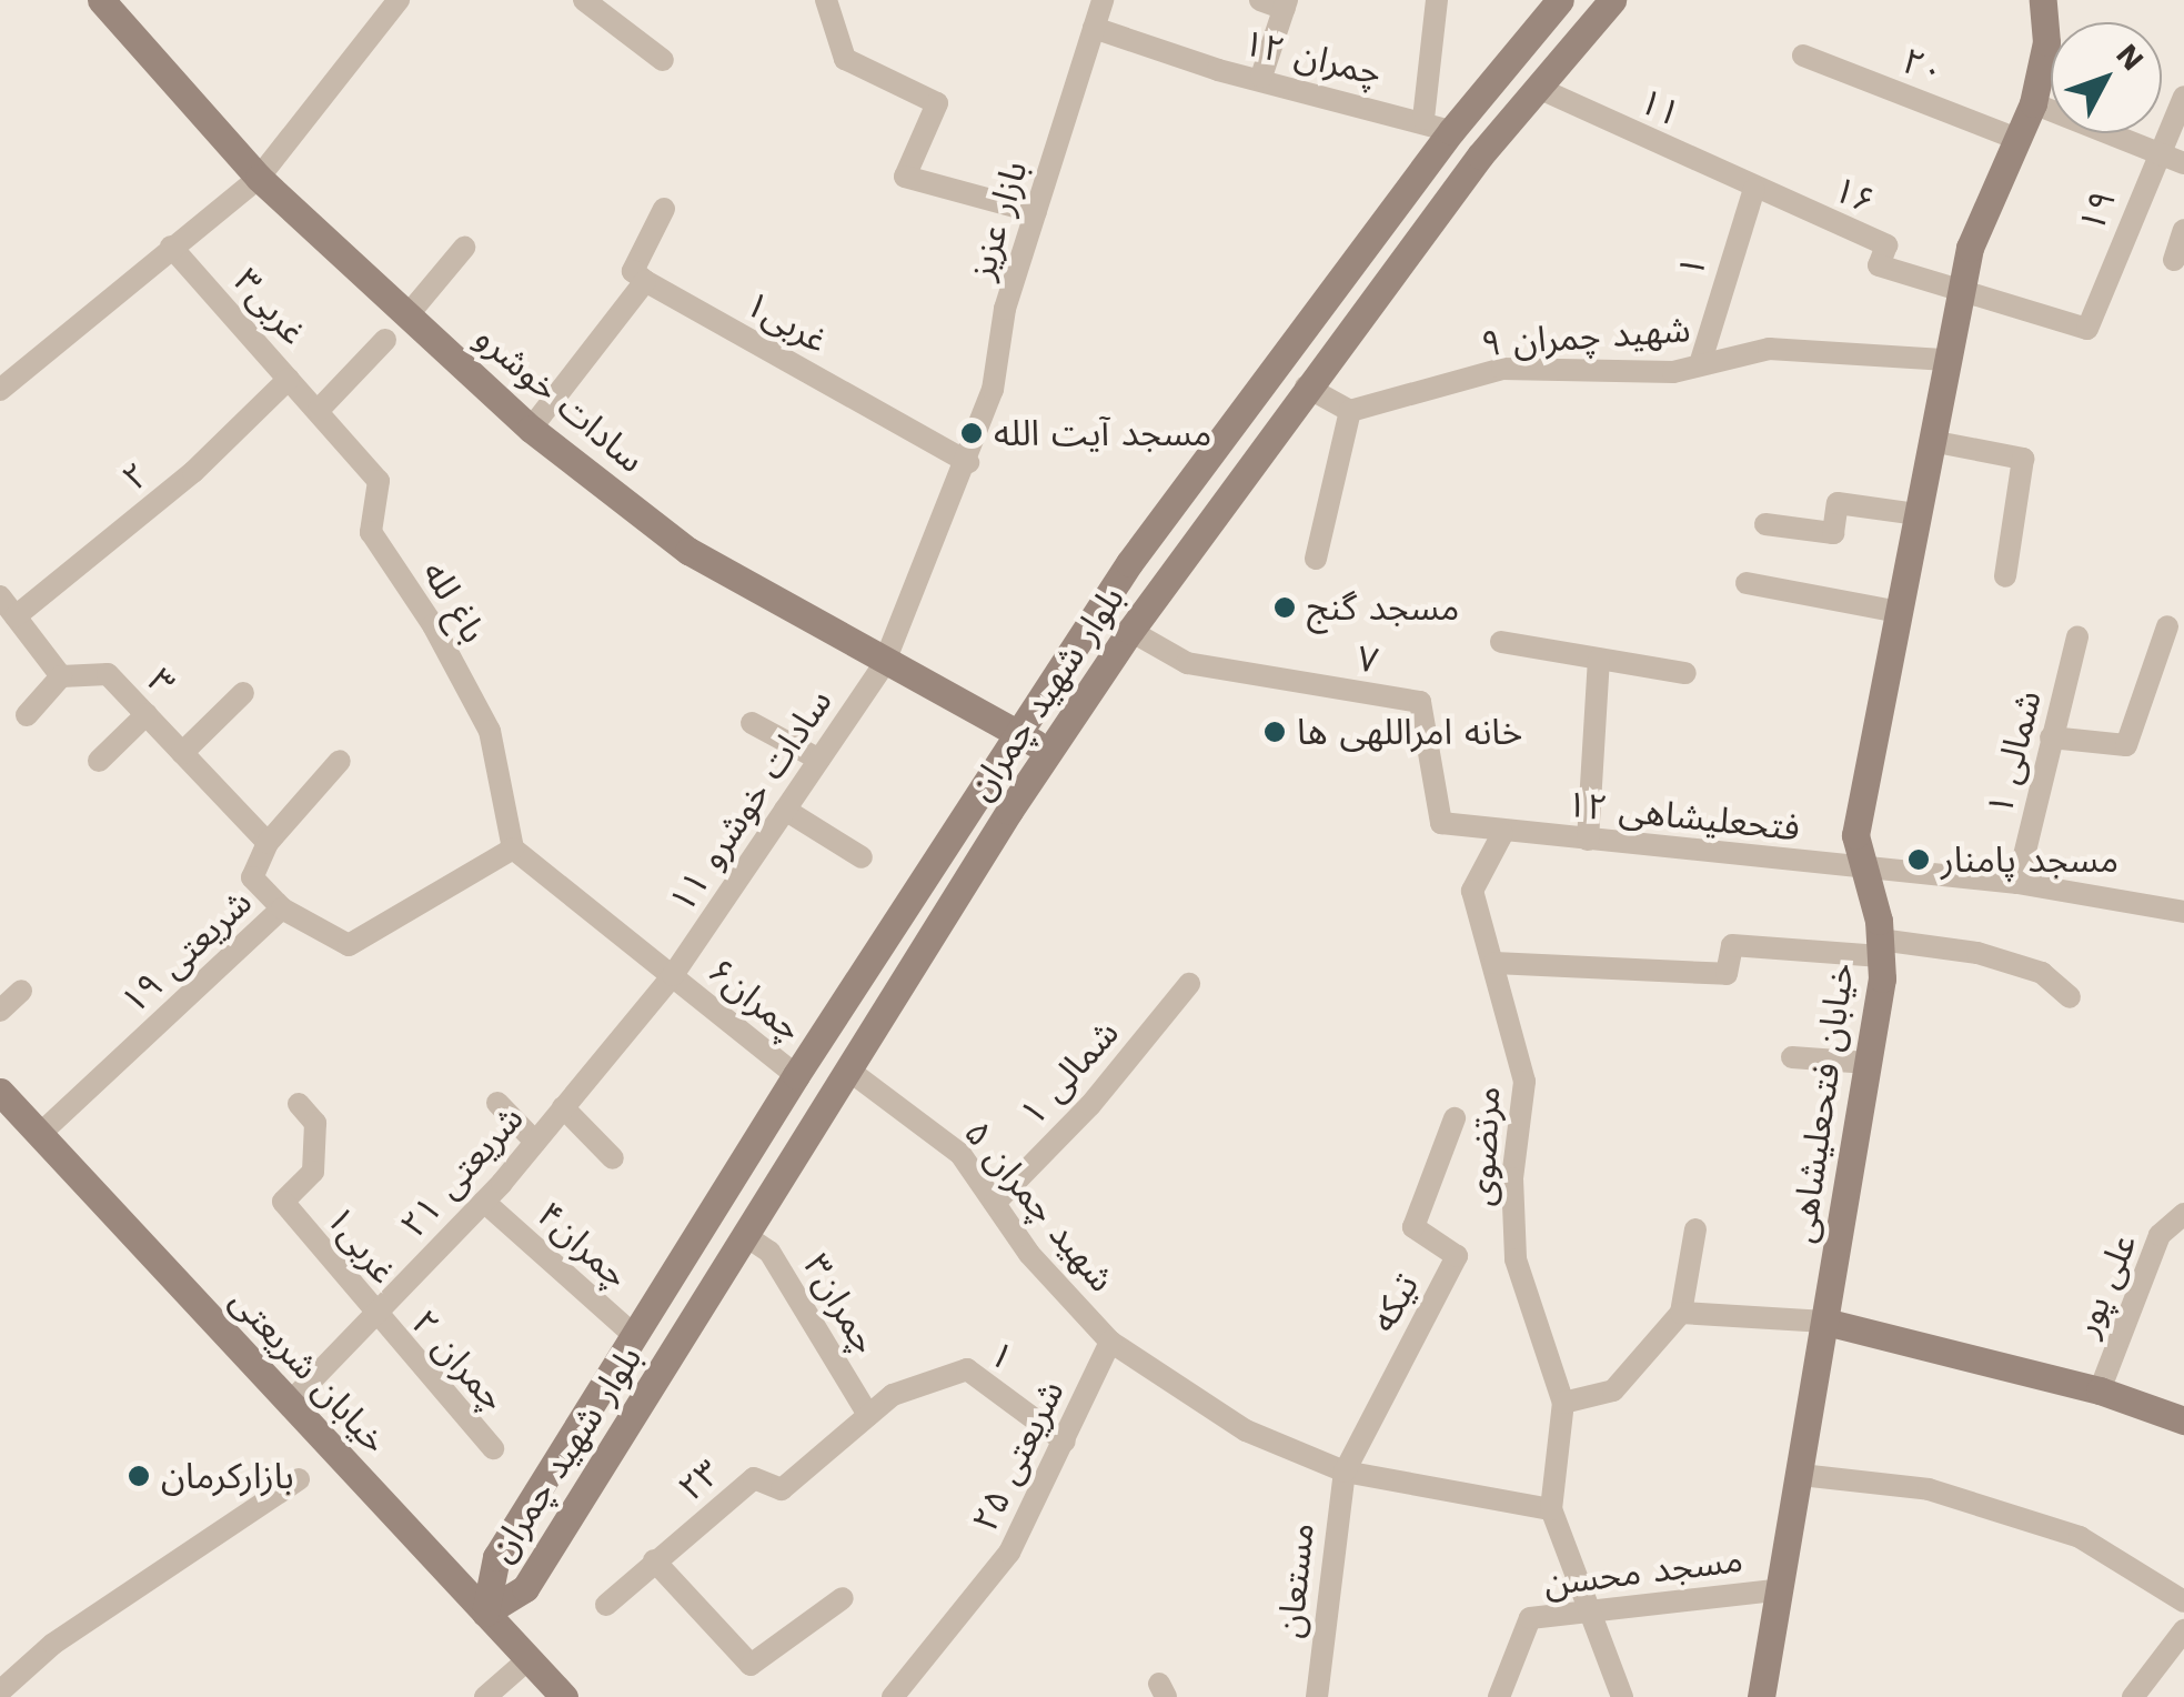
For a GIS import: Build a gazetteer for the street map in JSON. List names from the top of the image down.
{
  "streets": {
    "main road": [
      "سادات خوشرو",
      "بلوار شهید چمران",
      "خیابان فتحعلیشاهی",
      "خیابان شریعتی"
    ],
    "street": [
      "چمران ۱۲",
      "۲۰",
      "۱۱",
      "۱۶",
      "۱۹",
      "بازار عزیز",
      "۱",
      "غربی۳",
      "غربی۱",
      "شهید چمران ۹",
      "۲",
      "باغ لله",
      "۷",
      "۳",
      "۱ شمالی",
      "سادات خوشرو ۱۱",
      "فتحعلیشاهی ۱۲",
      "شریعتی ۱۹",
      "چمران۶",
      "شمالی ۱",
      "مرتضوی",
      "شریعتی ۲۱",
      "شهید چمران ۵",
      "چمران۴",
      "علی پور",
      "تیکه",
      "چمران۳",
      "چمران ۲",
      "شریعتی ۲۵",
      "۲۳",
      "مسجد محسن",
      "مستعان"
    ]
  },
  "crossings": [
    ["چمران ۱۲", "بازار عزیز"],
    ["چمران ۱۲", "بلوار شهید چمران"],
    ["۲۰", "خیابان فتحعلیشاهی"],
    ["۱۱", "۱۶"],
    ["۱۱", "۱"],
    ["۱۱", "بلوار شهید چمران"],
    ["۱۶", "۱۹"],
    ["۱۶", "۱"],
    ["۱۶", "خیابان فتحعلیشاهی"],
    ["۱۹", "خیابان فتحعلیشاهی"],
    ["بازار عزیز", "غربی۱"],
    ["بازار عزیز", "سادات خوشرو"],
    ["بازار عزیز", "سادات خوشرو ۱۱"],
    ["۱", "شهید چمران ۹"],
    ["۱", "شریعتی ۲۵"],
    ["۱", "۲۳"],
    ["غربی۳", "۲"],
    ["غربی۳", "باغ لله"],
    ["غربی۱", "شریعتی ۲۱"],
    ["غربی۱", "چمران ۲"],
    ["شهید چمران ۹", "خیابان فتحعلیشاهی"],
    ["سادات خوشرو", "بلوار شهید چمران"],
    ["سادات خوشرو", "سادات خوشرو ۱۱"],
    ["باغ لله", "شریعتی ۱۹"],
    ["۷", "بلوار شهید چمران"],
    ["۷", "فتحعلیشاهی ۱۲"],
    ["۷", "مرتضوی"],
    ["بلوار شهید چمران", "چمران۶"],
    ["بلوار شهید چمران", "شهید چمران ۵"],
    ["بلوار شهید چمران", "چمران۴"],
    ["بلوار شهید چمران", "چمران۳"],
    ["بلوار شهید چمران", "خیابان شریعتی"],
    ["۱ شمالی", "فتحعلیشاهی ۱۲"],
    ["سادات خوشرو ۱۱", "چمران۶"],
    ["سادات خوشرو ۱۱", "شریعتی ۲۱"],
    ["فتحعلیشاهی ۱۲", "خیابان فتحعلیشاهی"],
    ["فتحعلیشاهی ۱۲", "مرتضوی"],
    ["شریعتی ۱۹", "خیابان شریعتی"],
    ["چمران۶", "شریعتی ۲۱"],
    ["شمالی ۱", "شهید چمران ۵"],
    ["خیابان فتحعلیشاهی", "مسجد محسن"],
    ["شریعتی ۲۱", "چمران۴"],
    ["شریعتی ۲۱", "چمران ۲"],
    ["شریعتی ۲۱", "خیابان شریعتی"],
    ["شهید چمران ۵", "تیکه"],
    ["شهید چمران ۵", "شریعتی ۲۵"],
    ["شهید چمران ۵", "مستعان"],
    ["تیکه", "مستعان"],
    ["چمران۳", "۲۳"]
  ],
  "places": [
    "مسجد آیت الله",
    "مسجد گنج",
    "خانه امراللهی ها",
    "مسجد پامنار",
    "بازارکرمان"
  ],
  "north": "top right"
}
